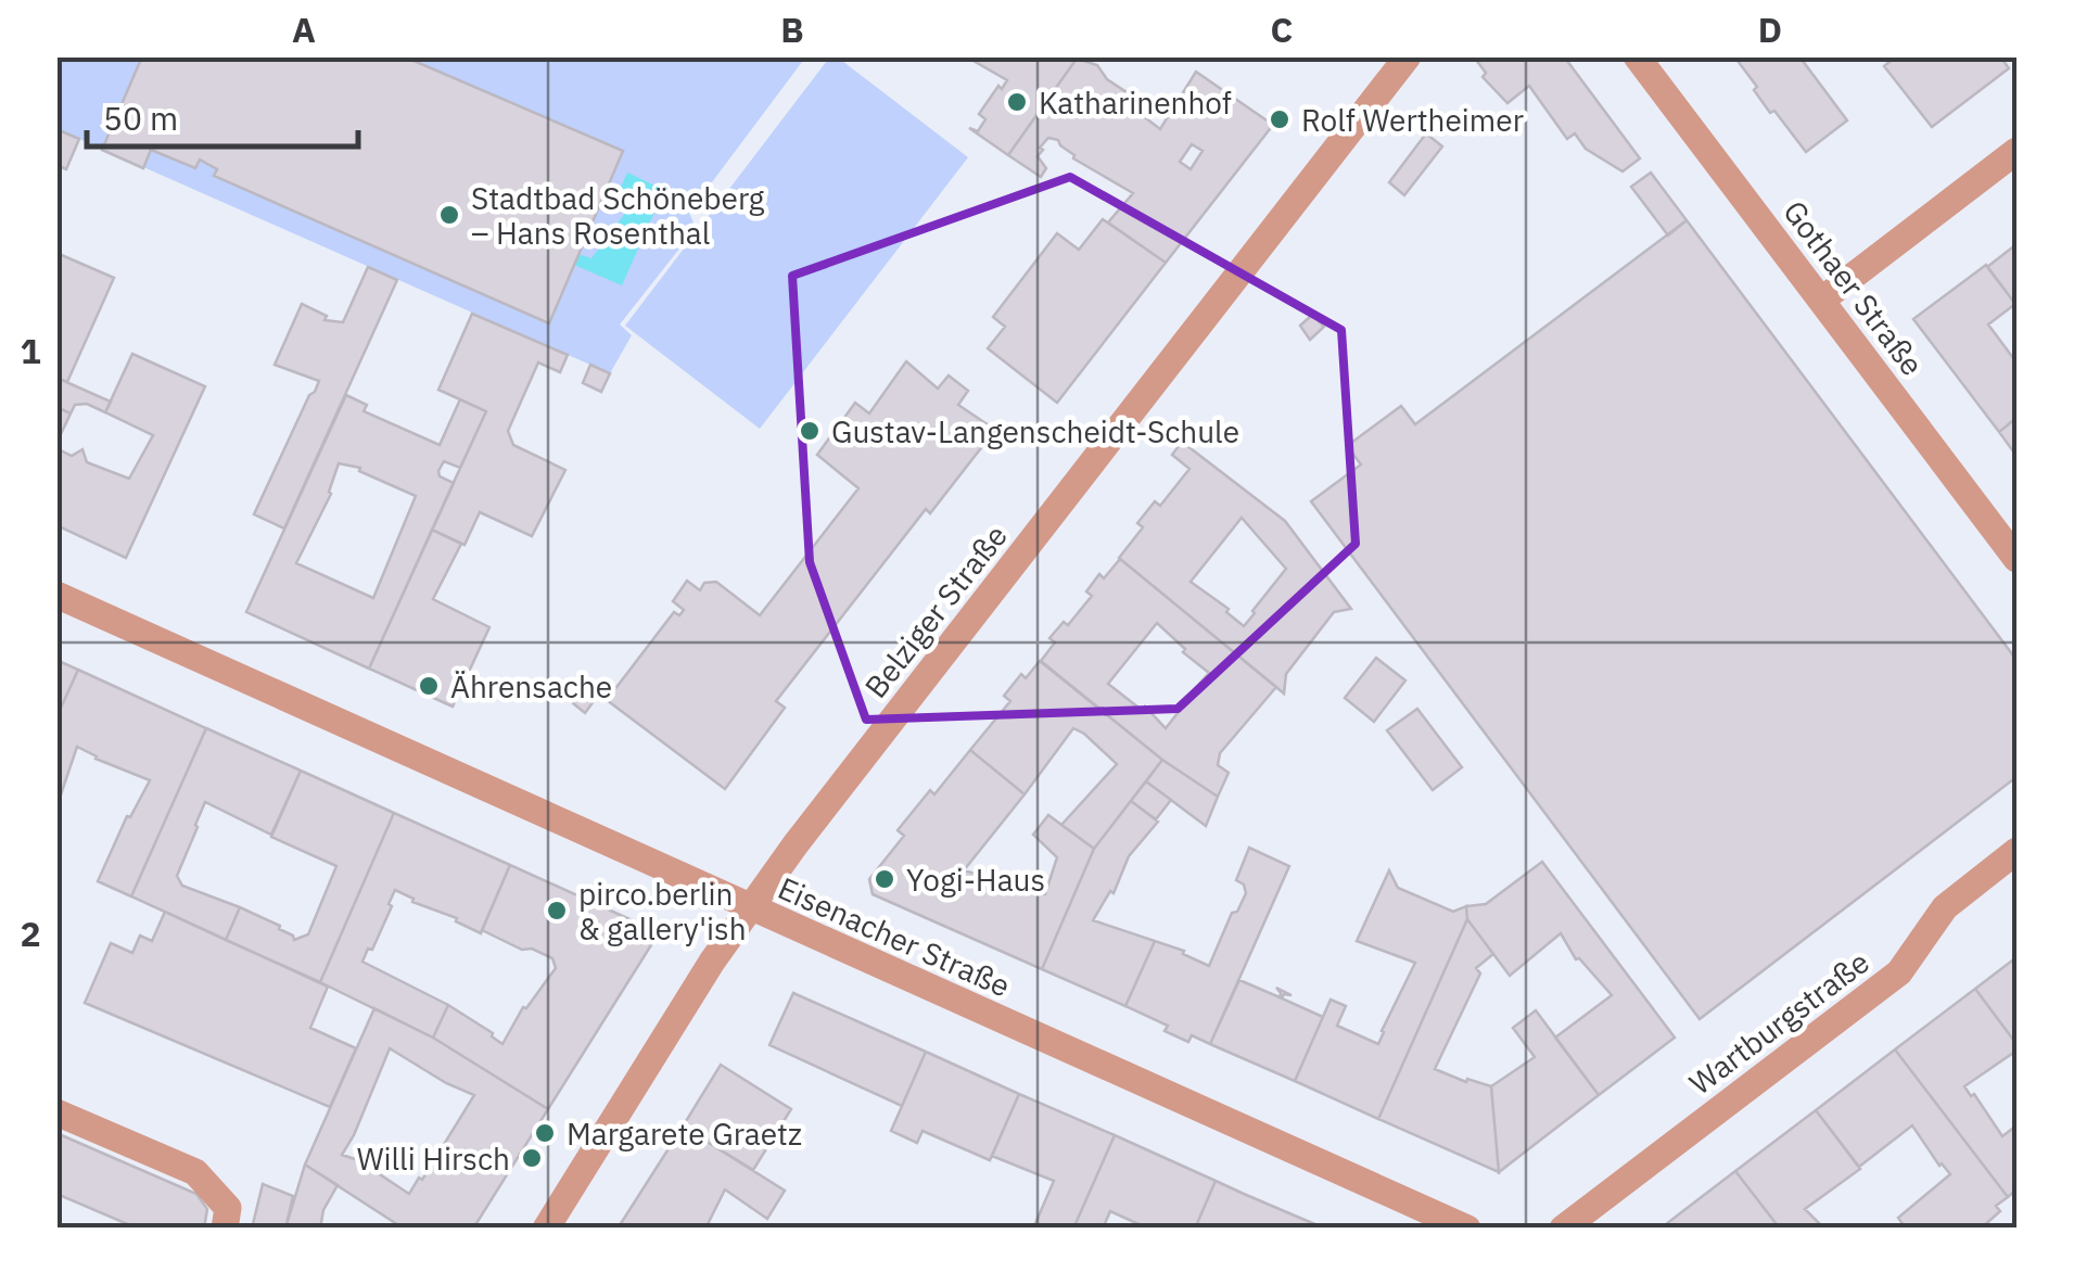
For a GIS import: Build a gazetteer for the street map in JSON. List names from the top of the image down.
{
  "streets": {
    "street": [
      "Gothaer Straße",
      "Belziger Straße",
      "Eisenacher Straße",
      "Wartburgstraße"
    ]
  },
  "crossings": [
    ["Belziger Straße", "Eisenacher Straße"]
  ],
  "places": [
    "Katharinenhof",
    "Rolf Wertheimer",
    "Stadtbad Schöneberg – Hans Rosenthal",
    "Gustav-Langenscheidt-Schule",
    "Ährensache",
    "Yogi-Haus",
    "pirco.berlin & gallery'ish",
    "Margarete Graetz",
    "Willi Hirsch"
  ],
  "scale_bar": "50 m",
  "grid": {
    "columns": [
      "A",
      "B",
      "C",
      "D"
    ],
    "rows": ["1", "2"]
  }
}
